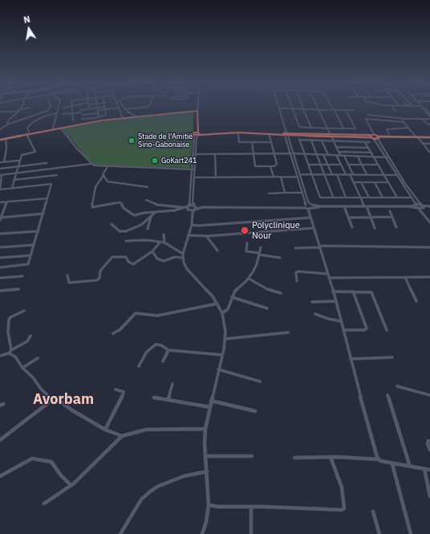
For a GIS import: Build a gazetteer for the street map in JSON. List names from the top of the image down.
{
  "districts": ["Avorbam"],
  "places": ["Stade de l’Amitié Sino-Gabonaise", "GoKart241", "Polyclinique Nour"],
  "north": "top"
}
